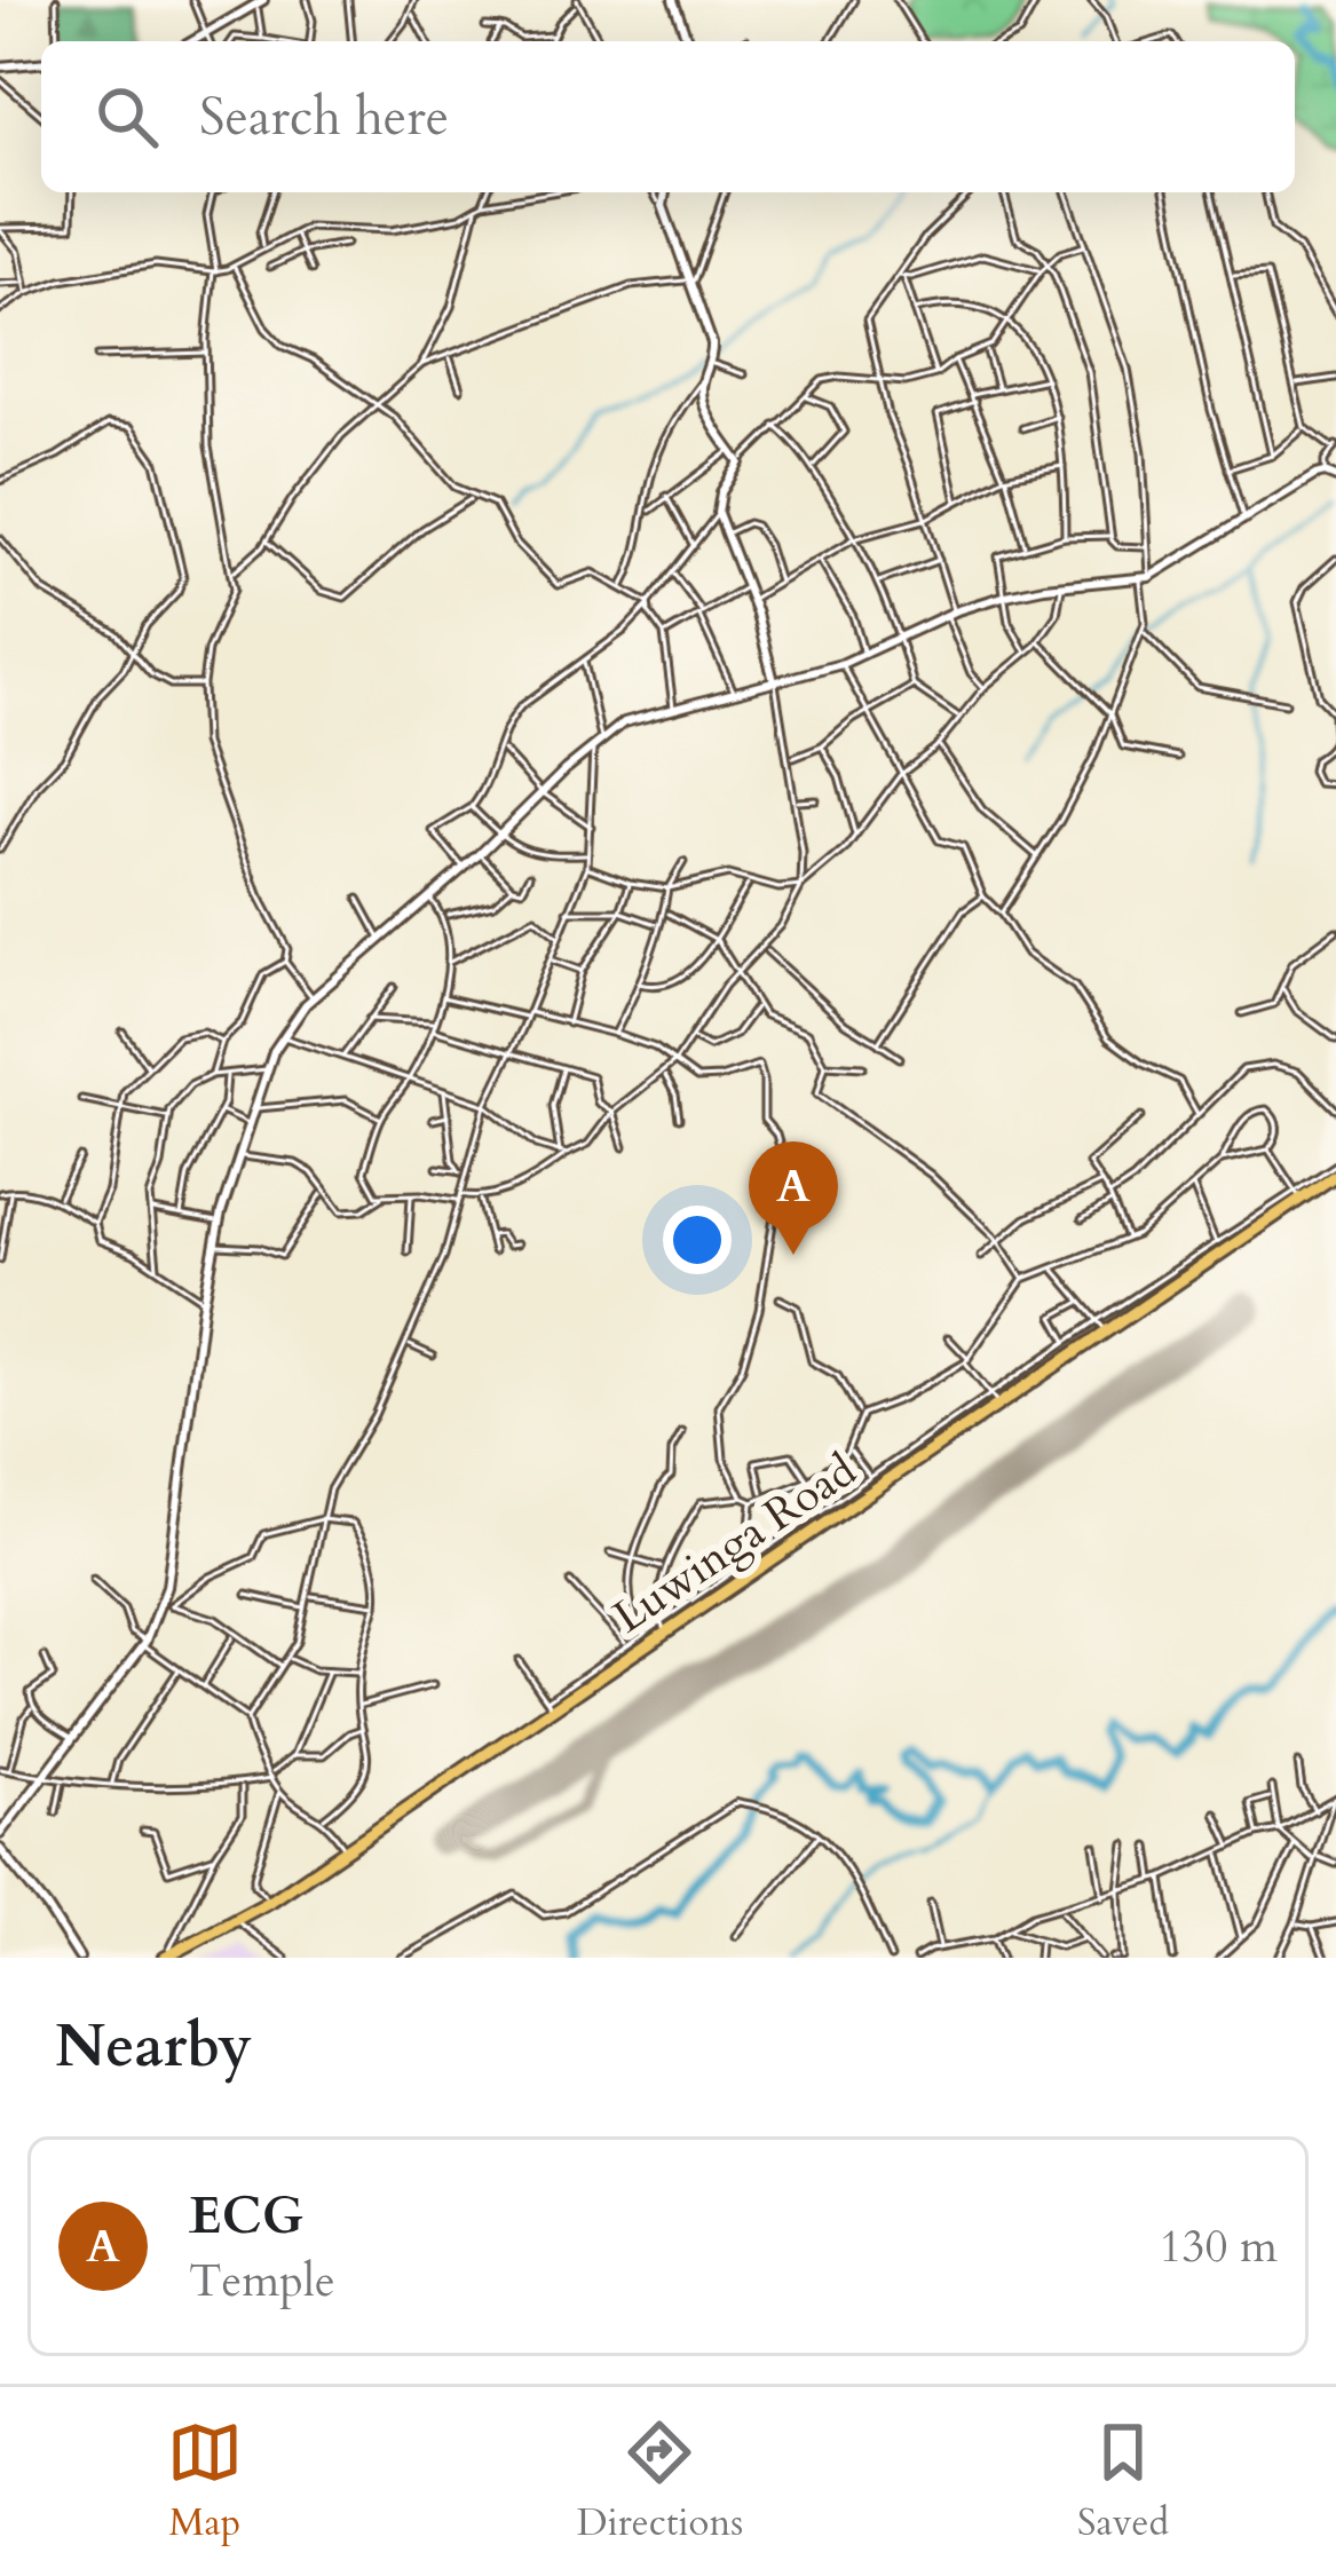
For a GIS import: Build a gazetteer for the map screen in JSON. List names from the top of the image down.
{
  "streets": {
    "highway": ["Luwinga Road"]
  },
  "page": {
    "search": "Search here",
    "pins": "A",
    "heading": "Nearby",
    "list": [
      {
        "mark": "A",
        "name": "ECG",
        "note": "Temple",
        "value": "130 m"
      }
    ],
    "nav": ["Map", "Directions", "Saved"]
  }
}
